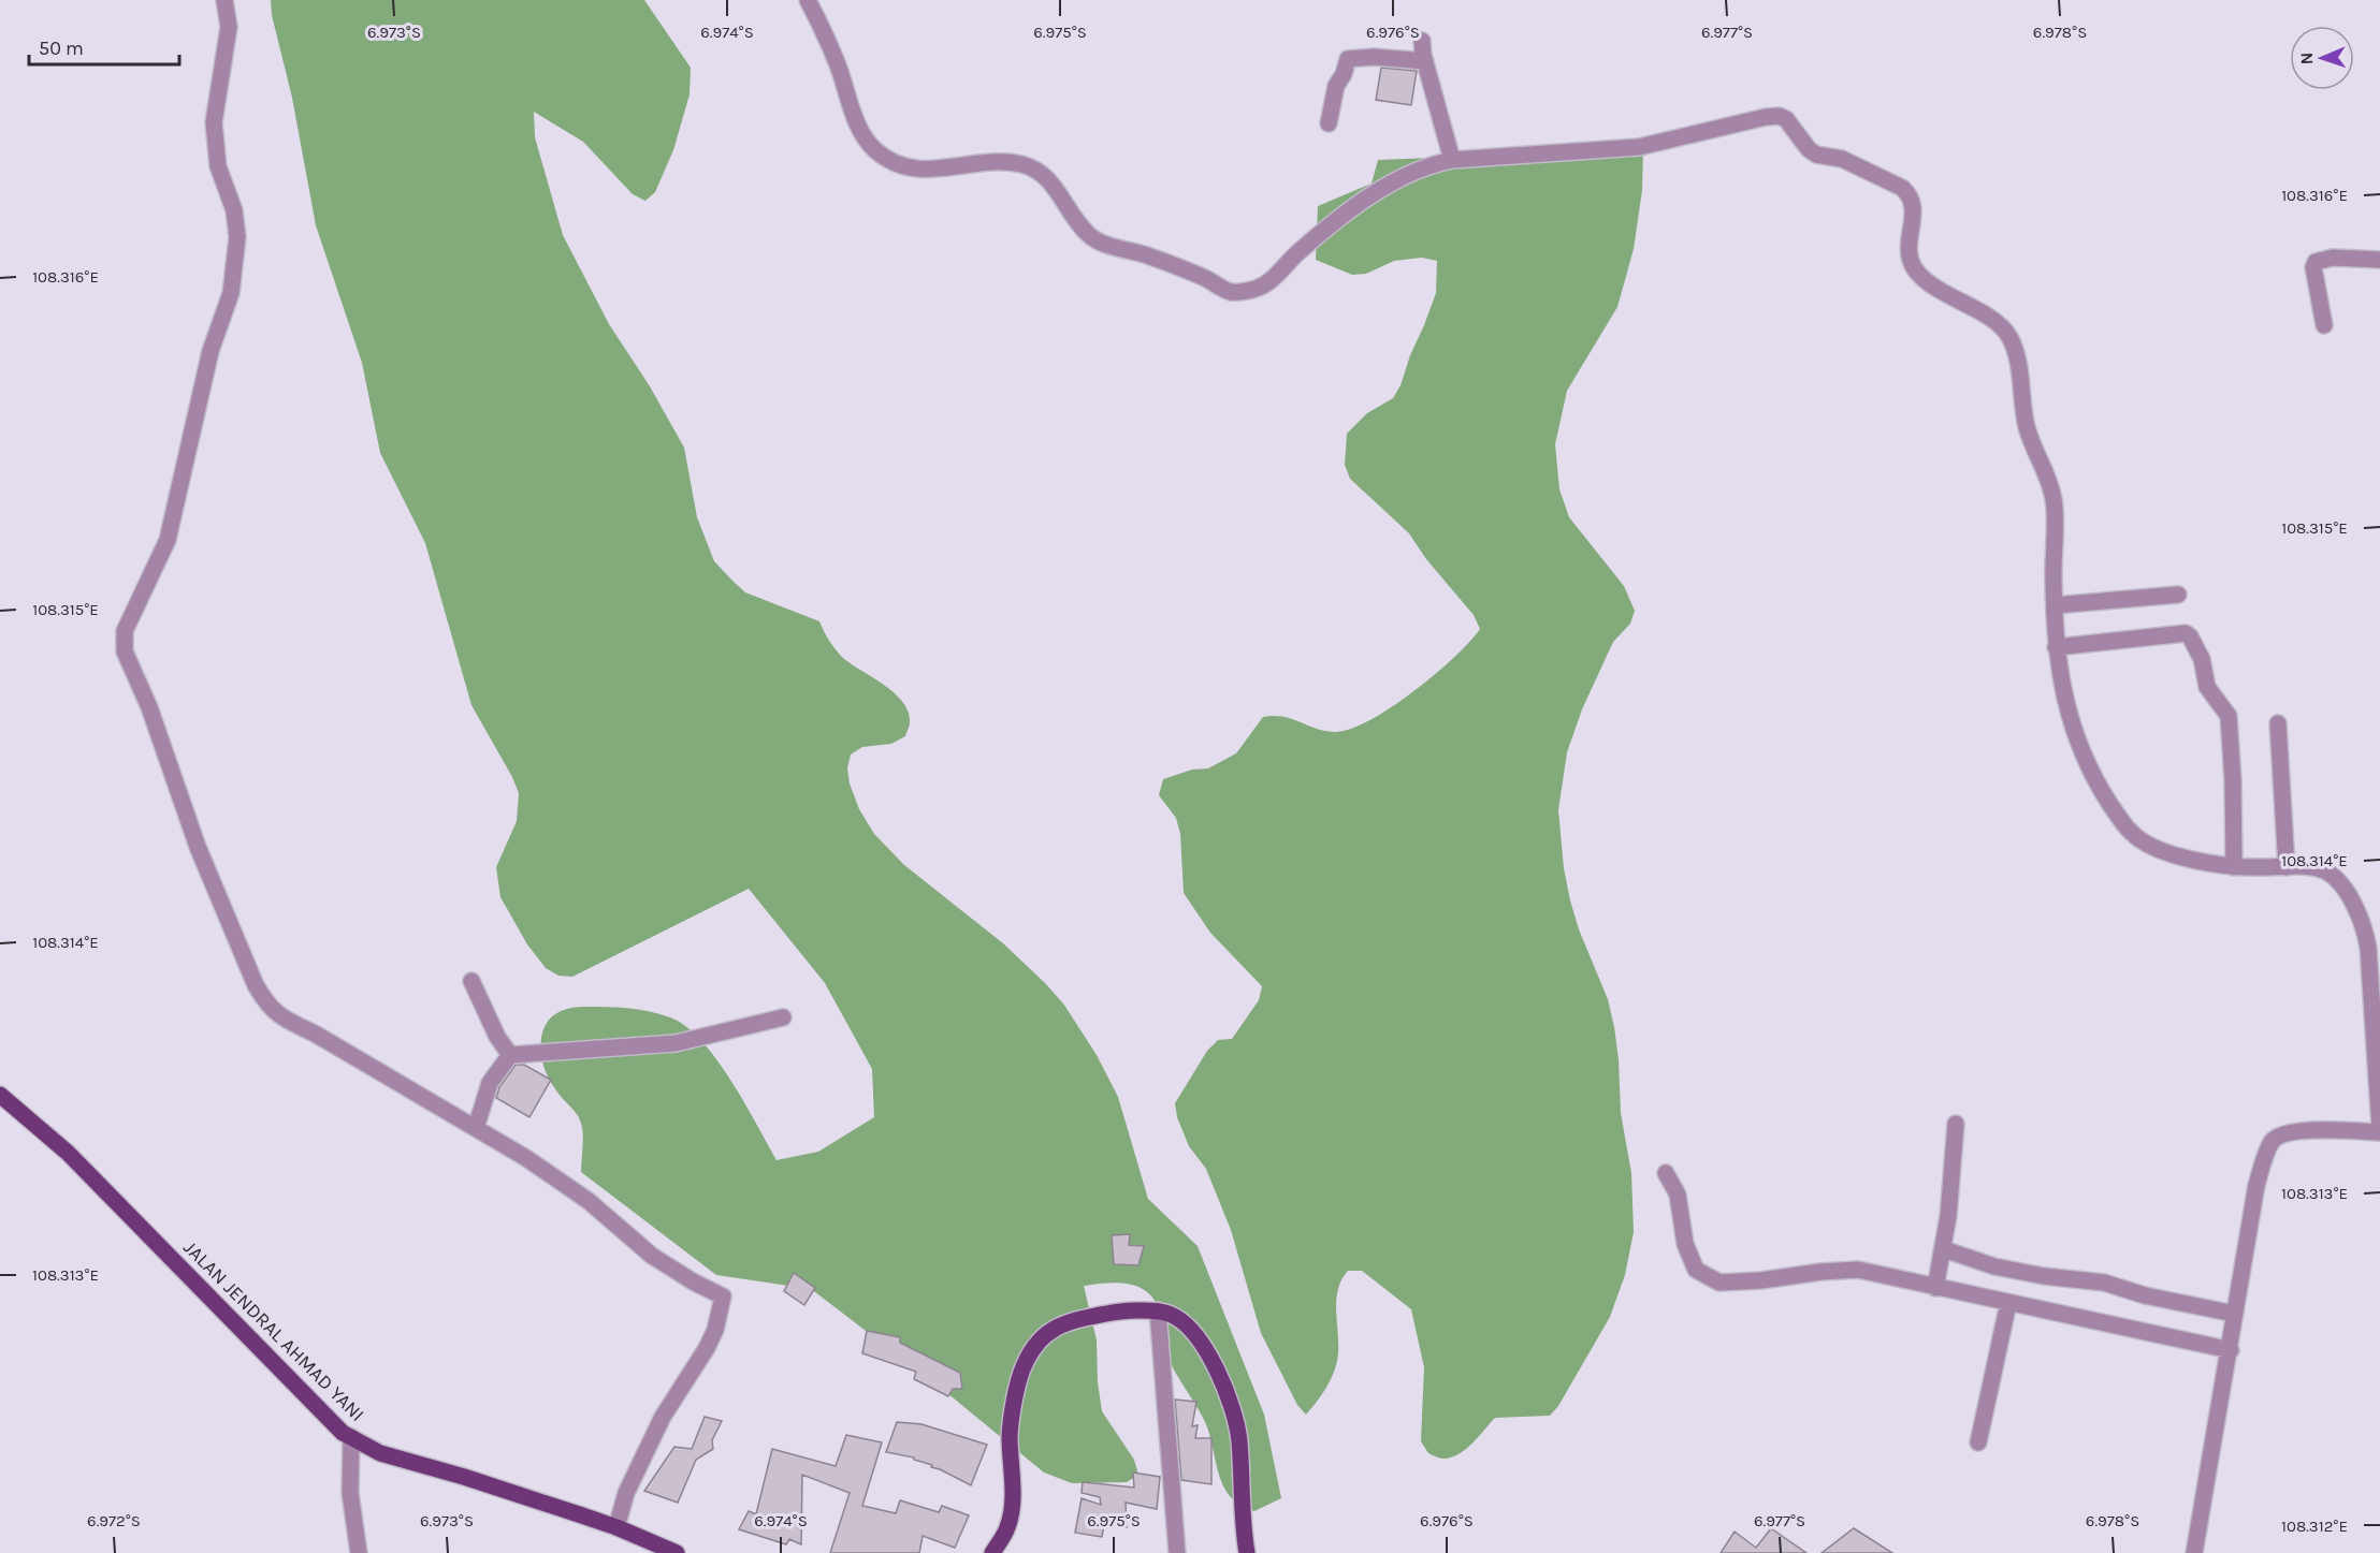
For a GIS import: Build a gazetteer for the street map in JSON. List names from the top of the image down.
{
  "streets": {
    "main road": ["JALAN JENDRAL AHMAD YANI"]
  },
  "scale_bar": "50 m",
  "north": "left",
  "coordinates": [
    "6.973°S",
    "6.974°S",
    "6.975°S",
    "6.976°S",
    "6.977°S",
    "6.978°S",
    "108.316°E",
    "108.315°E",
    "108.314°E",
    "108.313°E",
    "6.972°S",
    "108.312°E"
  ]
}
